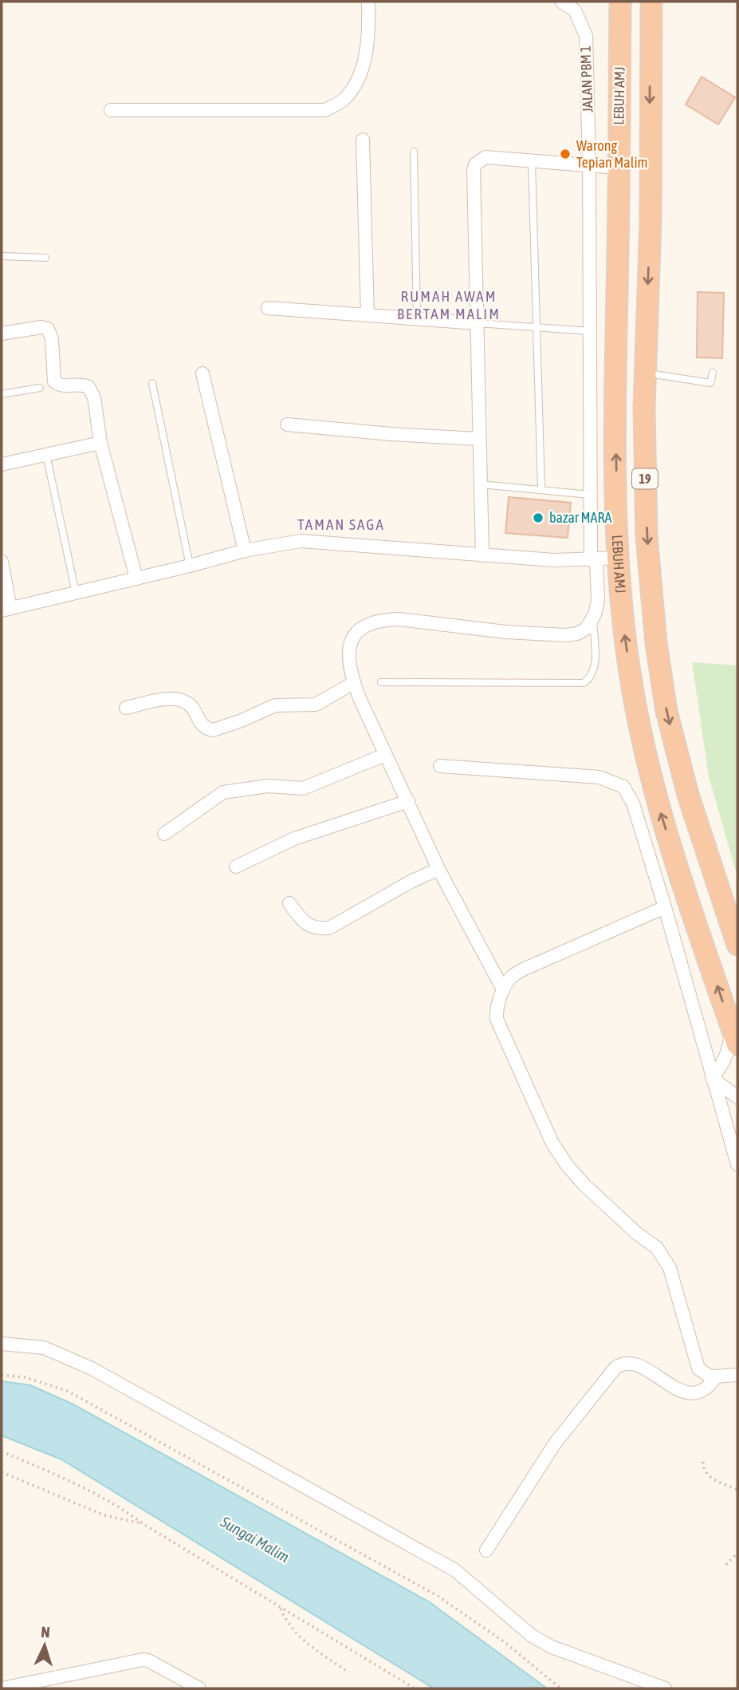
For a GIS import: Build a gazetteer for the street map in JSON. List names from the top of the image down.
{
  "streets": {
    "highway": ["LEBUH AMJ", "19"],
    "street": ["JALAN PBM 1"]
  },
  "districts": ["RUMAH AWAM BERTAM MALIM", "TAMAN SAGA"],
  "water": ["Sungai Malim"],
  "places": ["Warong Tepian Malim", "bazar MARA"],
  "north": "top"
}
